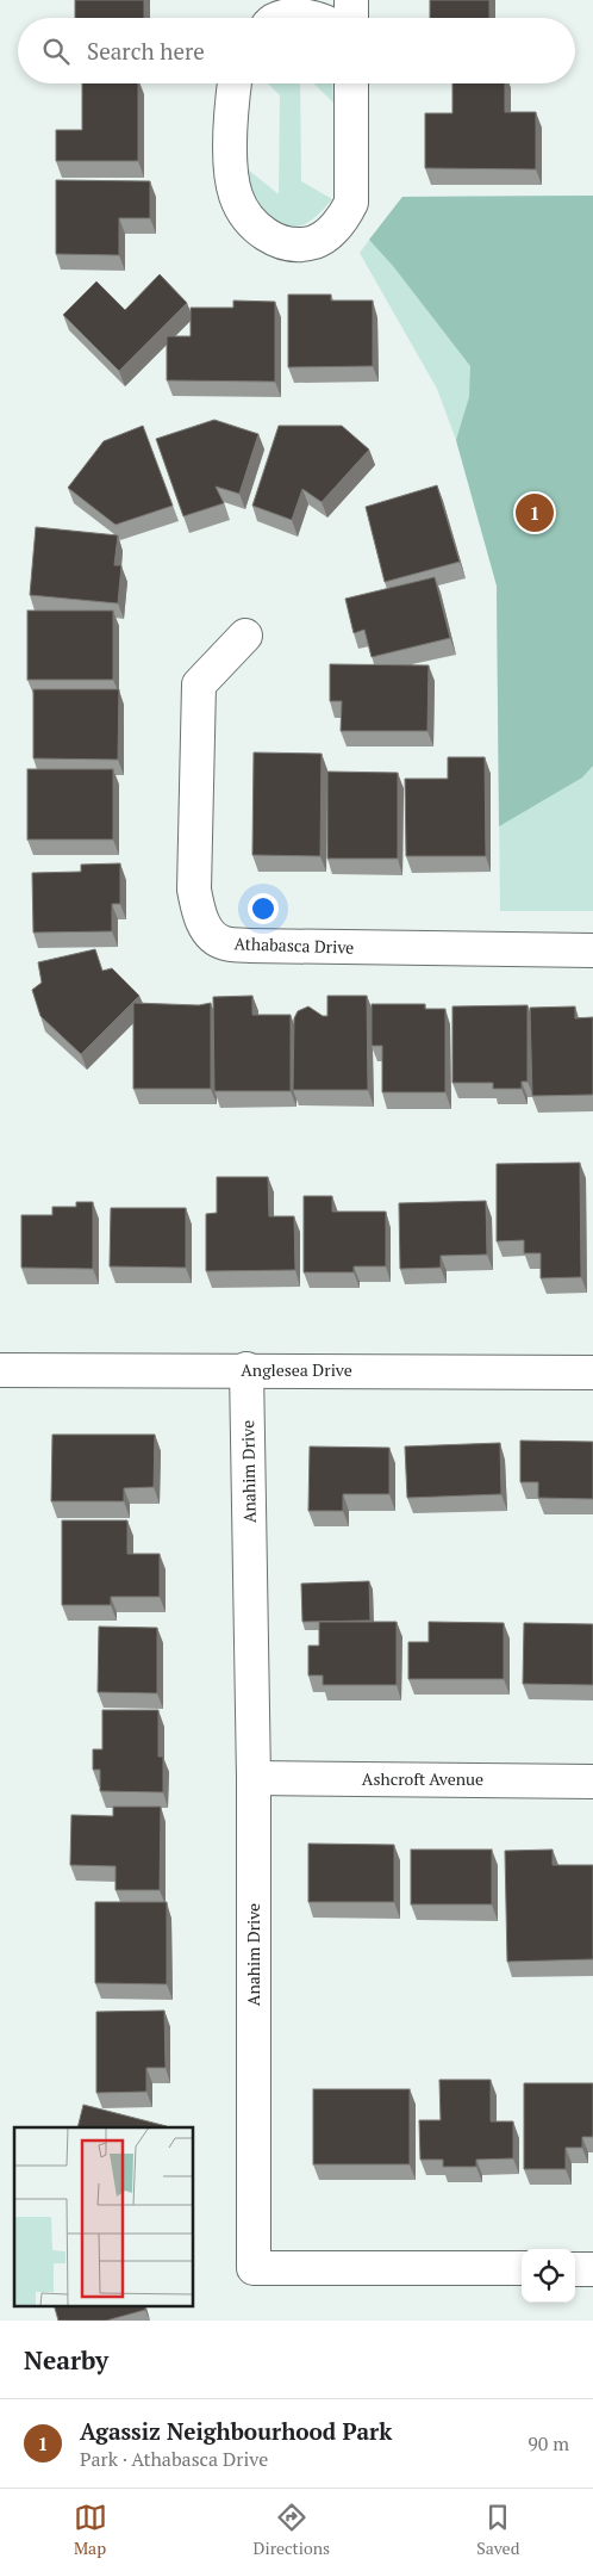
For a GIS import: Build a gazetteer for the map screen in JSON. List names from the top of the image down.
{
  "streets": {
    "street": [
      "Athabasca Drive",
      "Anglesea Drive",
      "Anahim Drive",
      "Ashcroft Avenue"
    ]
  },
  "crossings": [
    ["Anglesea Drive", "Anahim Drive"],
    ["Anahim Drive", "Ashcroft Avenue"]
  ],
  "page": {
    "search": "Search here",
    "pins": "1",
    "heading": "Nearby",
    "list": [
      {
        "mark": "1",
        "name": "Agassiz Neighbourhood Park",
        "note": "Park · Athabasca Drive",
        "value": "90 m"
      }
    ],
    "nav": ["Map", "Directions", "Saved"]
  }
}
